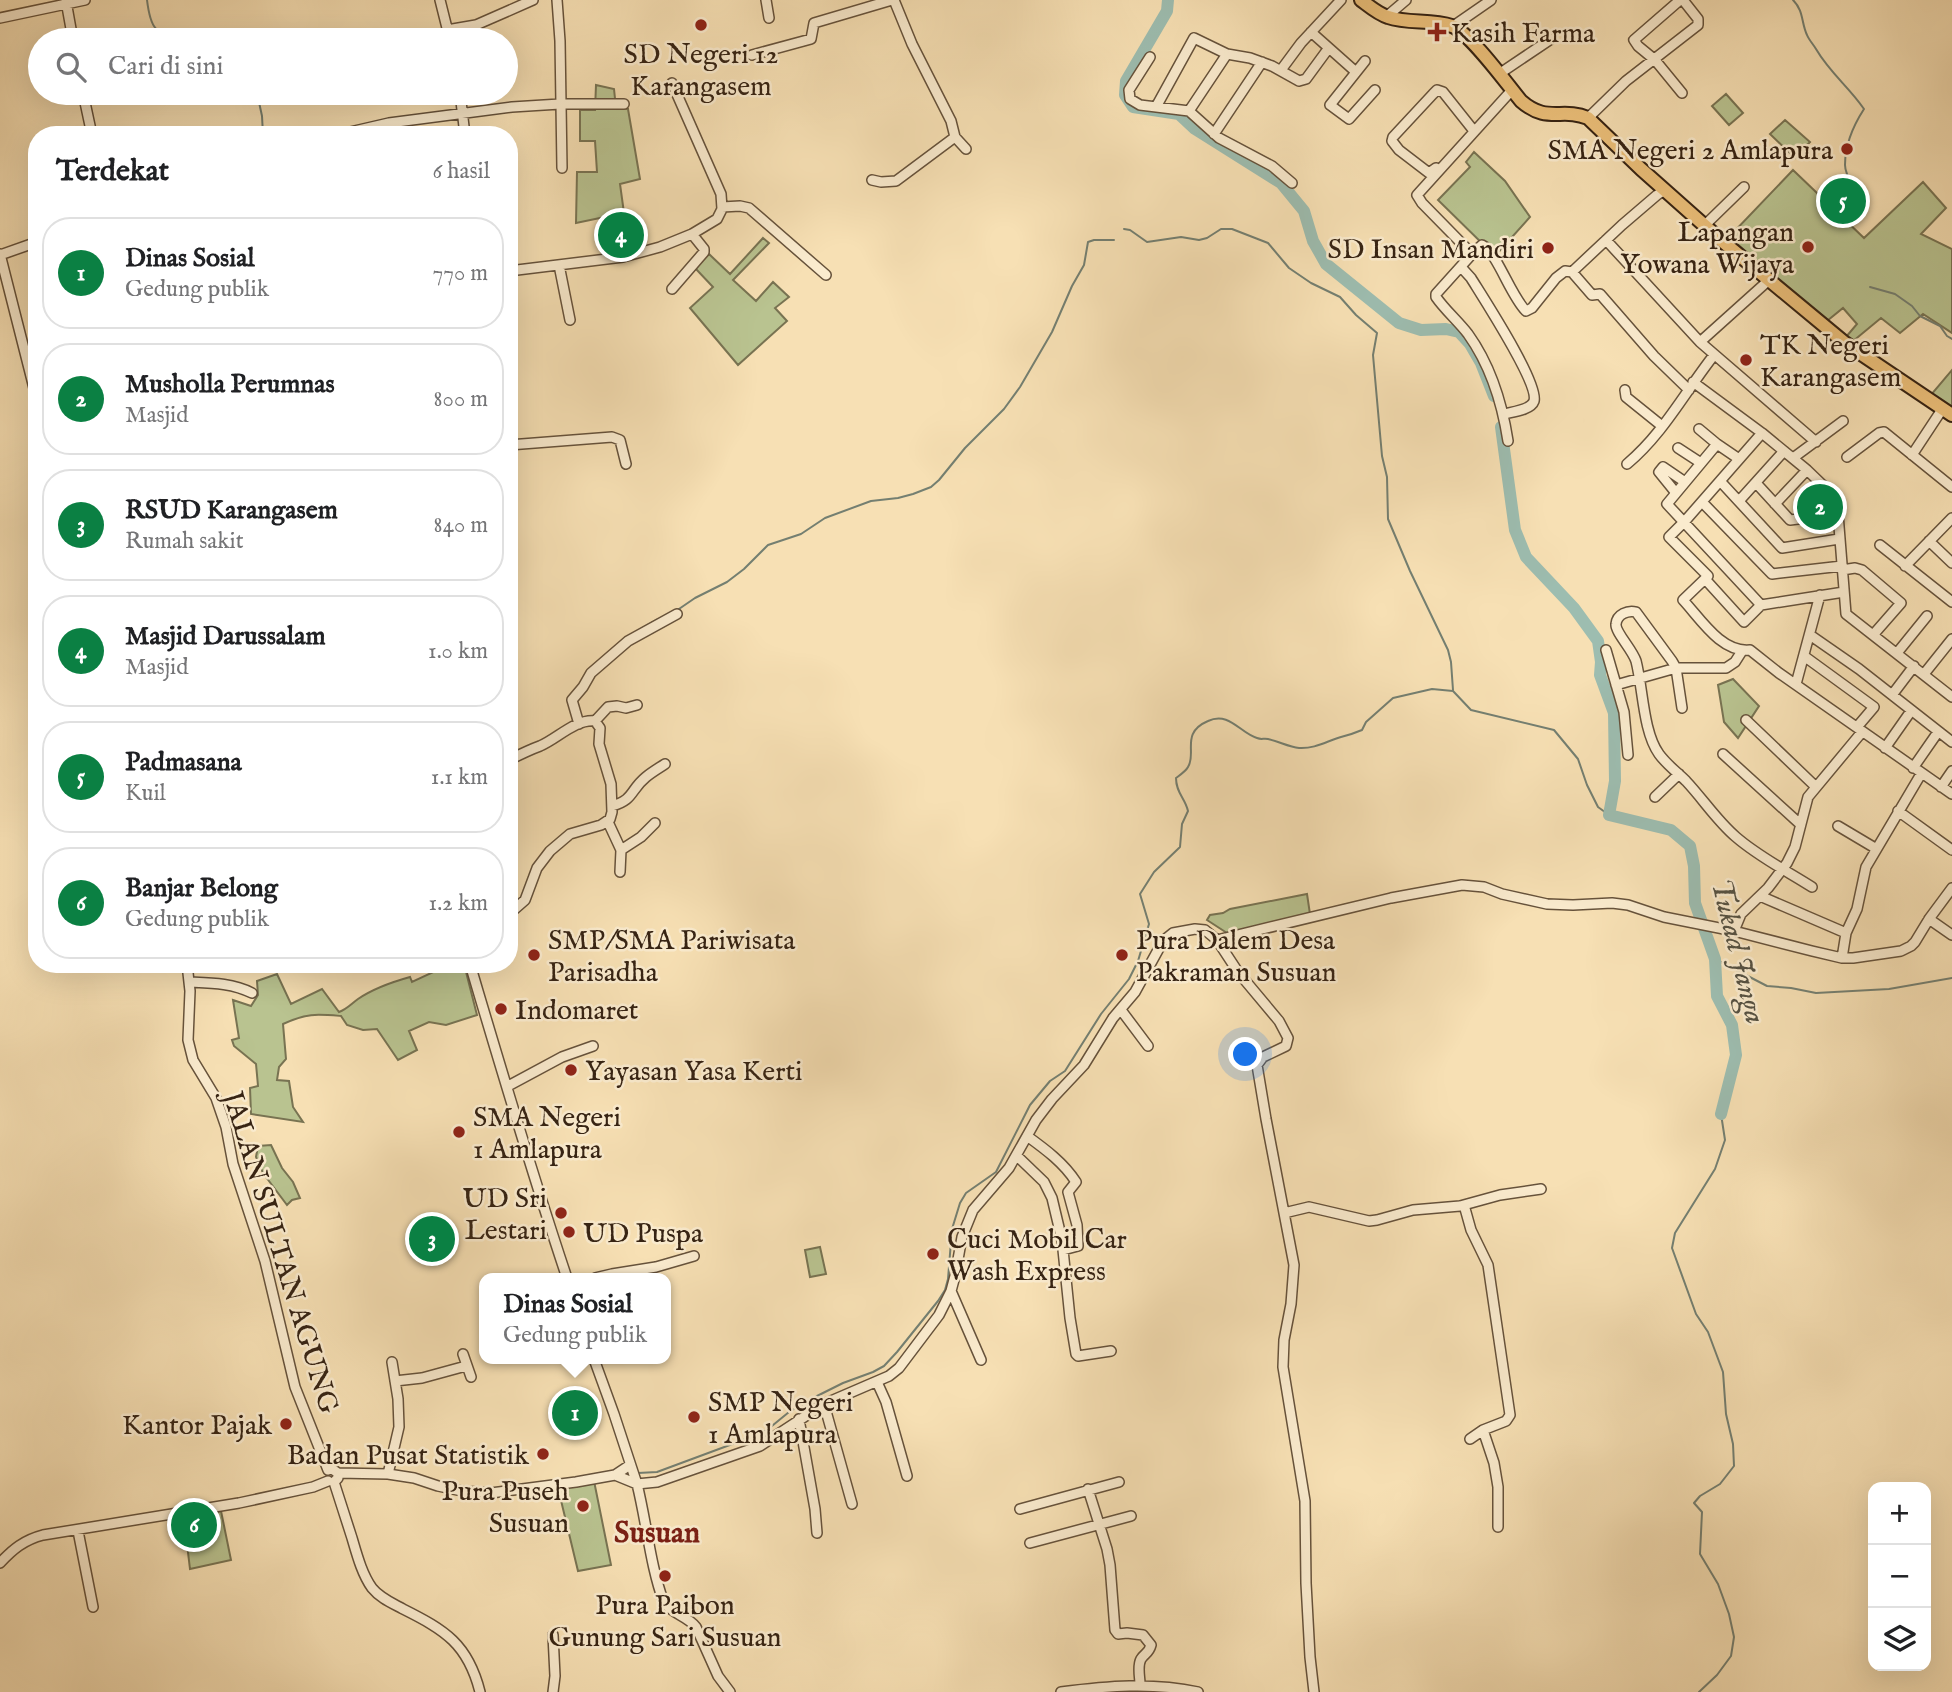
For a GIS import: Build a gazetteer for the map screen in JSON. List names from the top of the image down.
{
  "streets": {
    "street": ["JALAN SULTAN AGUNG"]
  },
  "districts": ["Susuan"],
  "water": ["Tukad Janga"],
  "places": {
    "other": [
      "SD Negeri 12 Karangasem",
      "SMA Negeri 2 Amlapura",
      "Lapangan Yowana Wijaya",
      "SD Insan Mandiri",
      "TK Negeri Karangasem",
      "SMP/SMA Pariwisata Parisadha",
      "Pura Dalem Desa Pakraman Susuan",
      "Indomaret",
      "Yayasan Yasa Kerti",
      "SMA Negeri 1 Amlapura",
      "UD Sri Lestari",
      "UD Puspa",
      "Cuci Mobil Car Wash Express",
      "SMP Negeri 1 Amlapura",
      "Kantor Pajak",
      "Badan Pusat Statistik",
      "Pura Puseh Susuan",
      "Pura Paibon Gunung Sari Susuan"
    ],
    "health": ["Kasih Farma"]
  },
  "page": {
    "search": "Cari di sini",
    "heading": ["Terdekat", "6 hasil"],
    "pins": [
      "5",
      "4",
      "2",
      "3",
      "1",
      "6"
    ],
    "list": [
      {
        "mark": "1",
        "name": "Dinas Sosial",
        "note": "Gedung publik",
        "value": "770 m"
      },
      {
        "mark": "2",
        "name": "Musholla Perumnas",
        "note": "Masjid",
        "value": "800 m"
      },
      {
        "mark": "3",
        "name": "RSUD Karangasem",
        "note": "Rumah sakit",
        "value": "840 m"
      },
      {
        "mark": "4",
        "name": "Masjid Darussalam",
        "note": "Masjid",
        "value": "1.0 km"
      },
      {
        "mark": "5",
        "name": "Padmasana",
        "note": "Kuil",
        "value": "1.1 km"
      },
      {
        "mark": "6",
        "name": "Banjar Belong",
        "note": "Gedung publik",
        "value": "1.2 km"
      }
    ],
    "popup": ["Dinas Sosial", "Gedung publik"],
    "map_buttons": ["+", "−"]
  }
}
